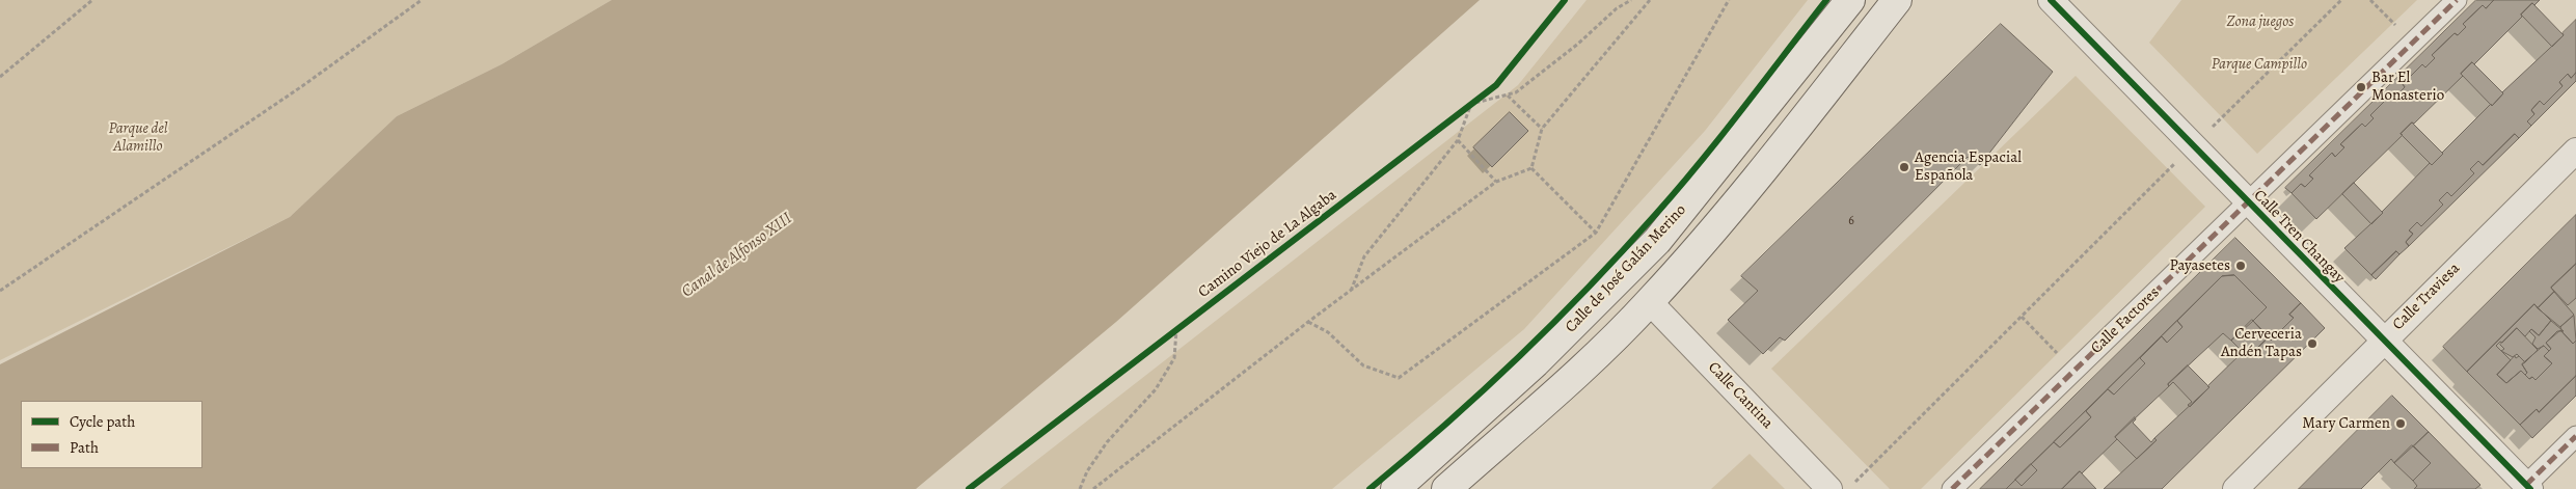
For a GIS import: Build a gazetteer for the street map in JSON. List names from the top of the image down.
{
  "streets": {
    "main road": ["Calle de José Galán Merino"],
    "street": [
      "Calle Tren Changay",
      "Calle Traviesa",
      "Calle Factores",
      "Calle Cantina"
    ],
    "cycle path": ["Camino Viejo de La Algaba"]
  },
  "crossings": [
    ["Calle Tren Changay", "Calle Traviesa"],
    ["Calle Tren Changay", "Calle Factores"]
  ],
  "water": ["Canal de Alfonso XIII"],
  "parks": ["Zona juegos", "Parque Campillo", "Parque del Alamillo"],
  "places": [
    "Bar El Monasterio",
    "Agencia Espacial Española",
    "Payasetes",
    "Cerveceria Andén Tapas",
    "Mary Carmen"
  ],
  "house_numbers": ["6"],
  "legend": ["Cycle path", "Path"]
}
